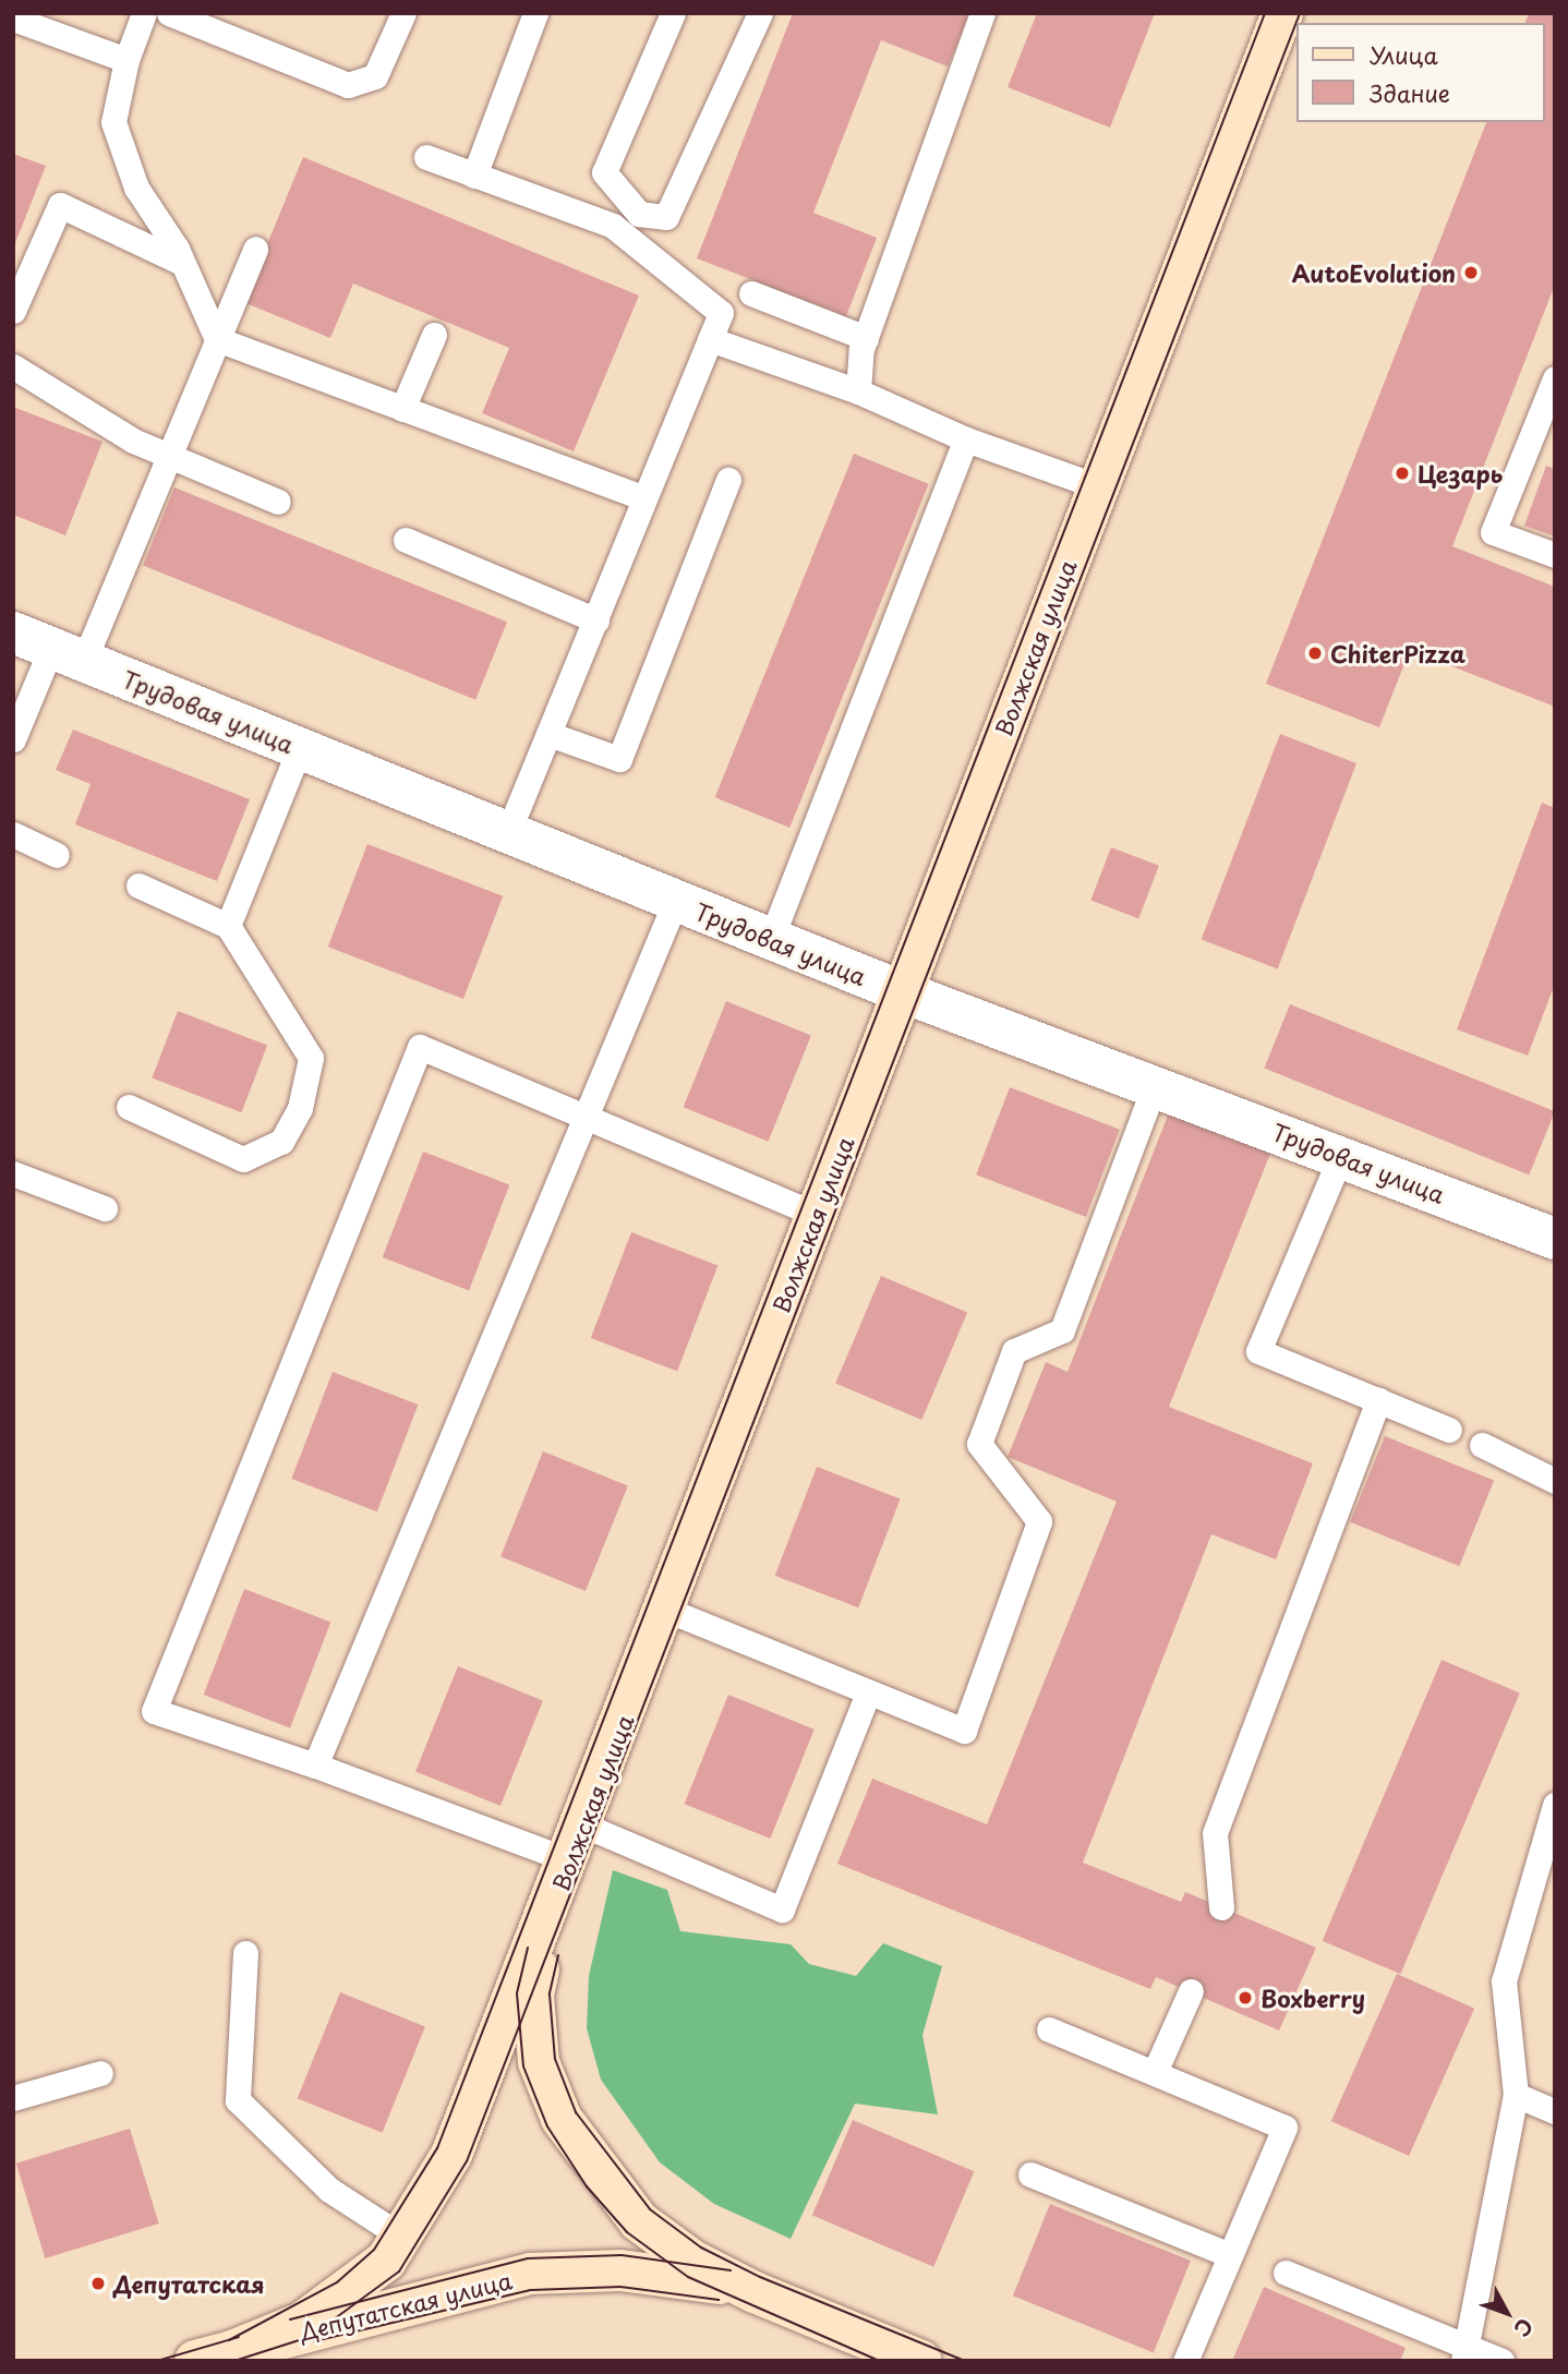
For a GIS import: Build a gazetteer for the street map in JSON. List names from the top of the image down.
{
  "streets": {
    "street": ["Волжская улица", "Трудовая улица", "Депутатская улица"]
  },
  "crossings": [
    ["Волжская улица", "Трудовая улица"],
    ["Волжская улица", "Депутатская улица"]
  ],
  "places": [
    "AutoEvolution",
    "Цезарь",
    "ChiterPizza",
    "Boxberry",
    "Депутатская"
  ],
  "legend": ["Улица", "Здание"],
  "north": "bottom right"
}
